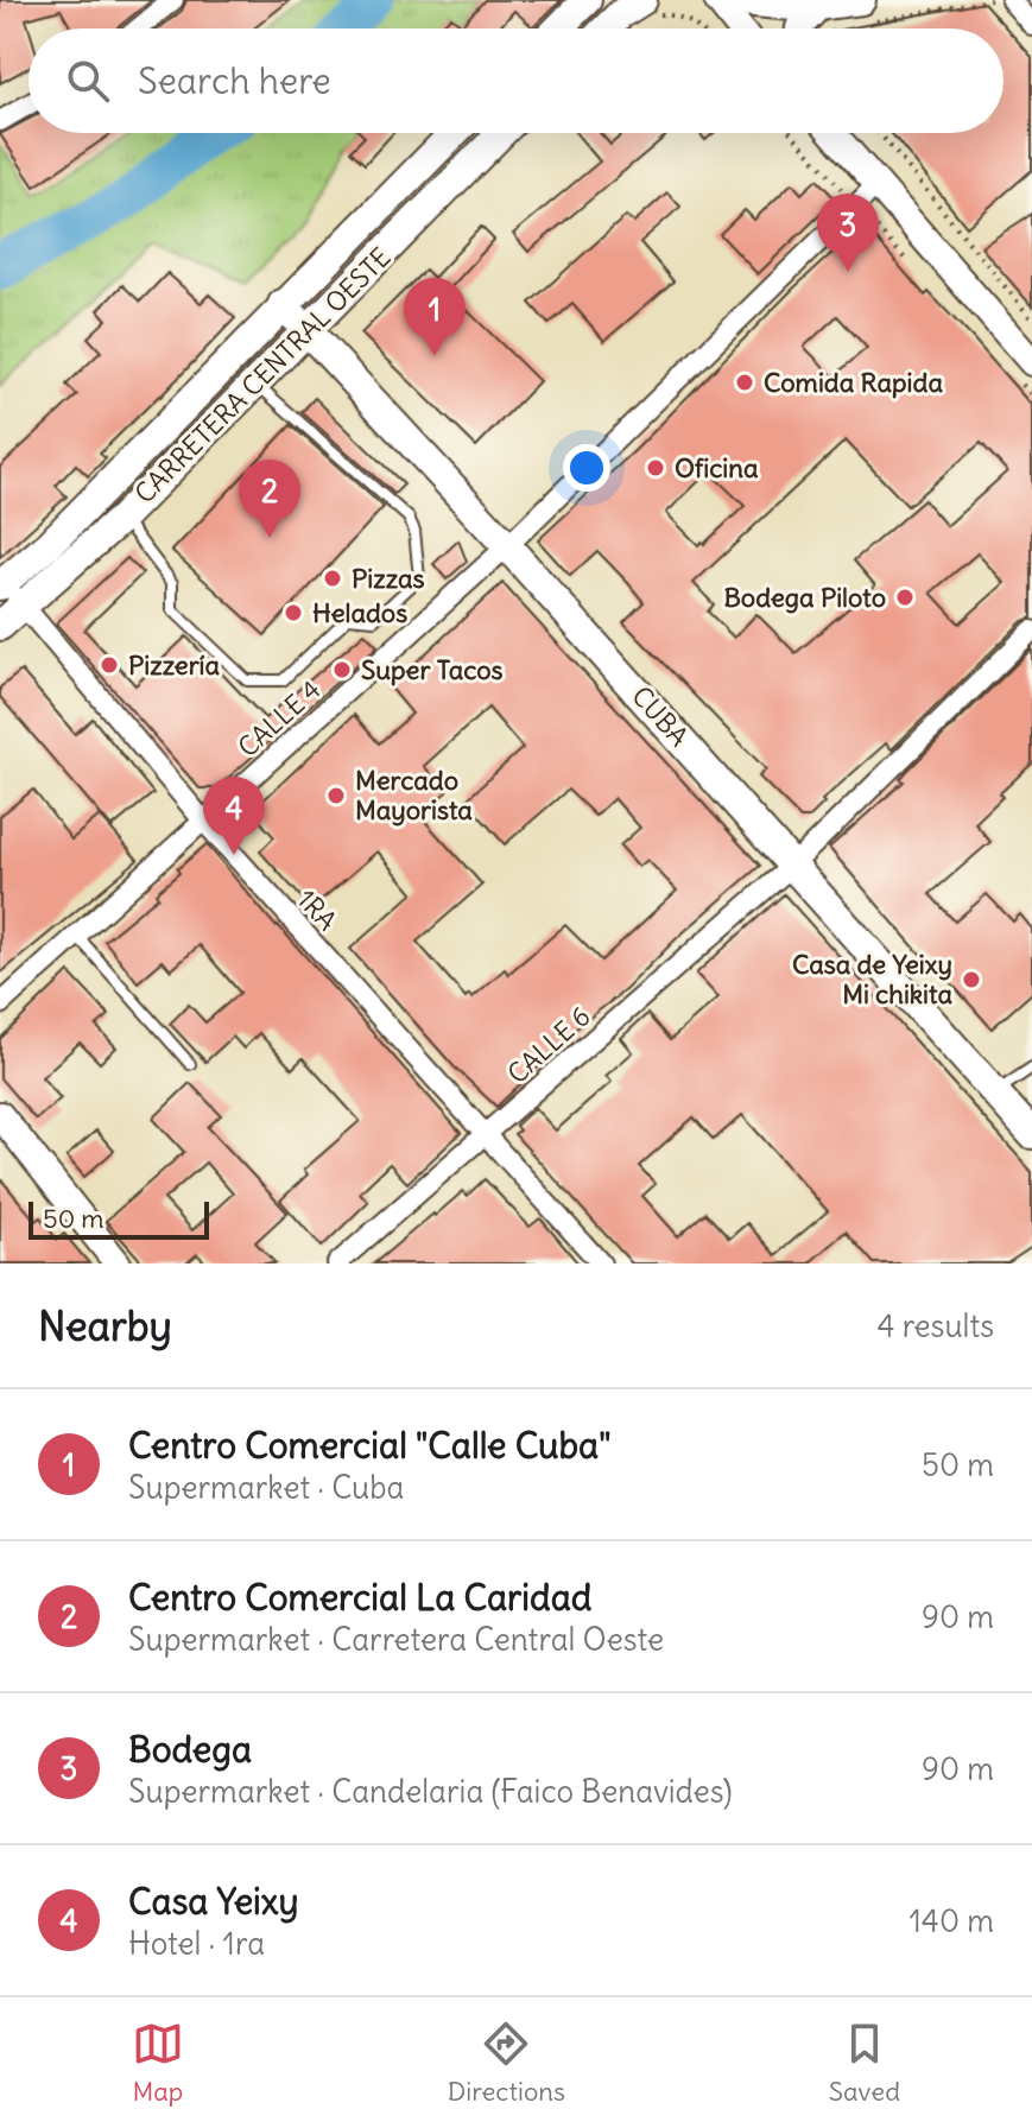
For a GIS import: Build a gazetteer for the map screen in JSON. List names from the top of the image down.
{
  "streets": {
    "main road": ["CARRETERA CENTRAL OESTE", "CUBA"],
    "street": ["CALLE 4", "1RA", "CALLE 6"]
  },
  "crossings": [
    ["CARRETERA CENTRAL OESTE", "CUBA"],
    ["CARRETERA CENTRAL OESTE", "1RA"],
    ["CUBA", "CALLE 4"],
    ["CUBA", "CALLE 6"],
    ["CALLE 4", "1RA"],
    ["1RA", "CALLE 6"]
  ],
  "places": [
    "Comida Rapida",
    "Oficina",
    "Pizzas",
    "Bodega Piloto",
    "Helados",
    "Pizzería",
    "Super Tacos",
    "Mercado Mayorista",
    "Casa de Yeixy Mi chikita"
  ],
  "scale_bar": "50 m",
  "page": {
    "search": "Search here",
    "pins": [
      "3",
      "1",
      "2",
      "4"
    ],
    "scale": "50 m",
    "heading": ["Nearby", "4 results"],
    "list": [
      {
        "mark": "1",
        "name": "Centro Comercial \"Calle Cuba\"",
        "note": "Supermarket · Cuba",
        "value": "50 m"
      },
      {
        "mark": "2",
        "name": "Centro Comercial La Caridad",
        "note": "Supermarket · Carretera Central Oeste",
        "value": "90 m"
      },
      {
        "mark": "3",
        "name": "Bodega",
        "note": "Supermarket · Candelaria (Faico Benavides)",
        "value": "90 m"
      },
      {
        "mark": "4",
        "name": "Casa Yeixy",
        "note": "Hotel · 1ra",
        "value": "140 m"
      }
    ],
    "nav": ["Map", "Directions", "Saved"]
  }
}
